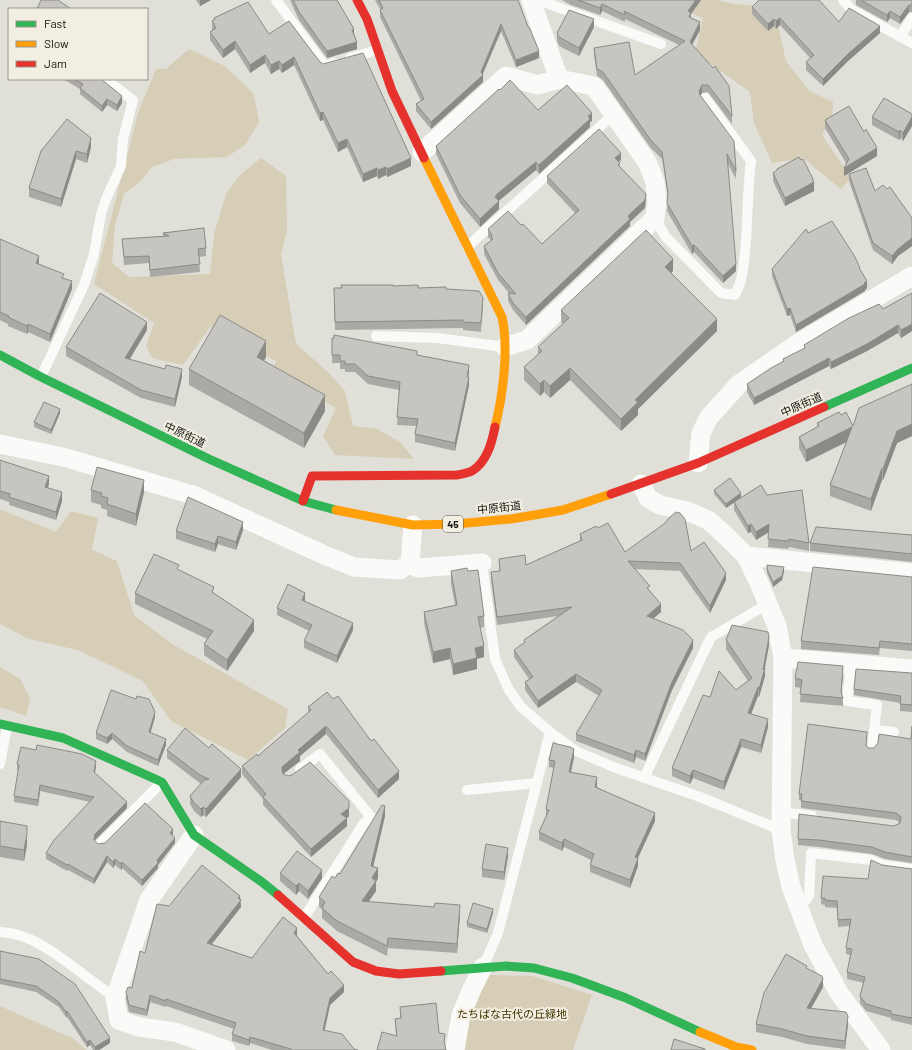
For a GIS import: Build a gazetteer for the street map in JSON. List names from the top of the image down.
{
  "streets": {
    "street": ["中原街道", "45"]
  },
  "parks": ["たちばな古代の丘緑地"],
  "legend": ["Fast", "Slow", "Jam"]
}
